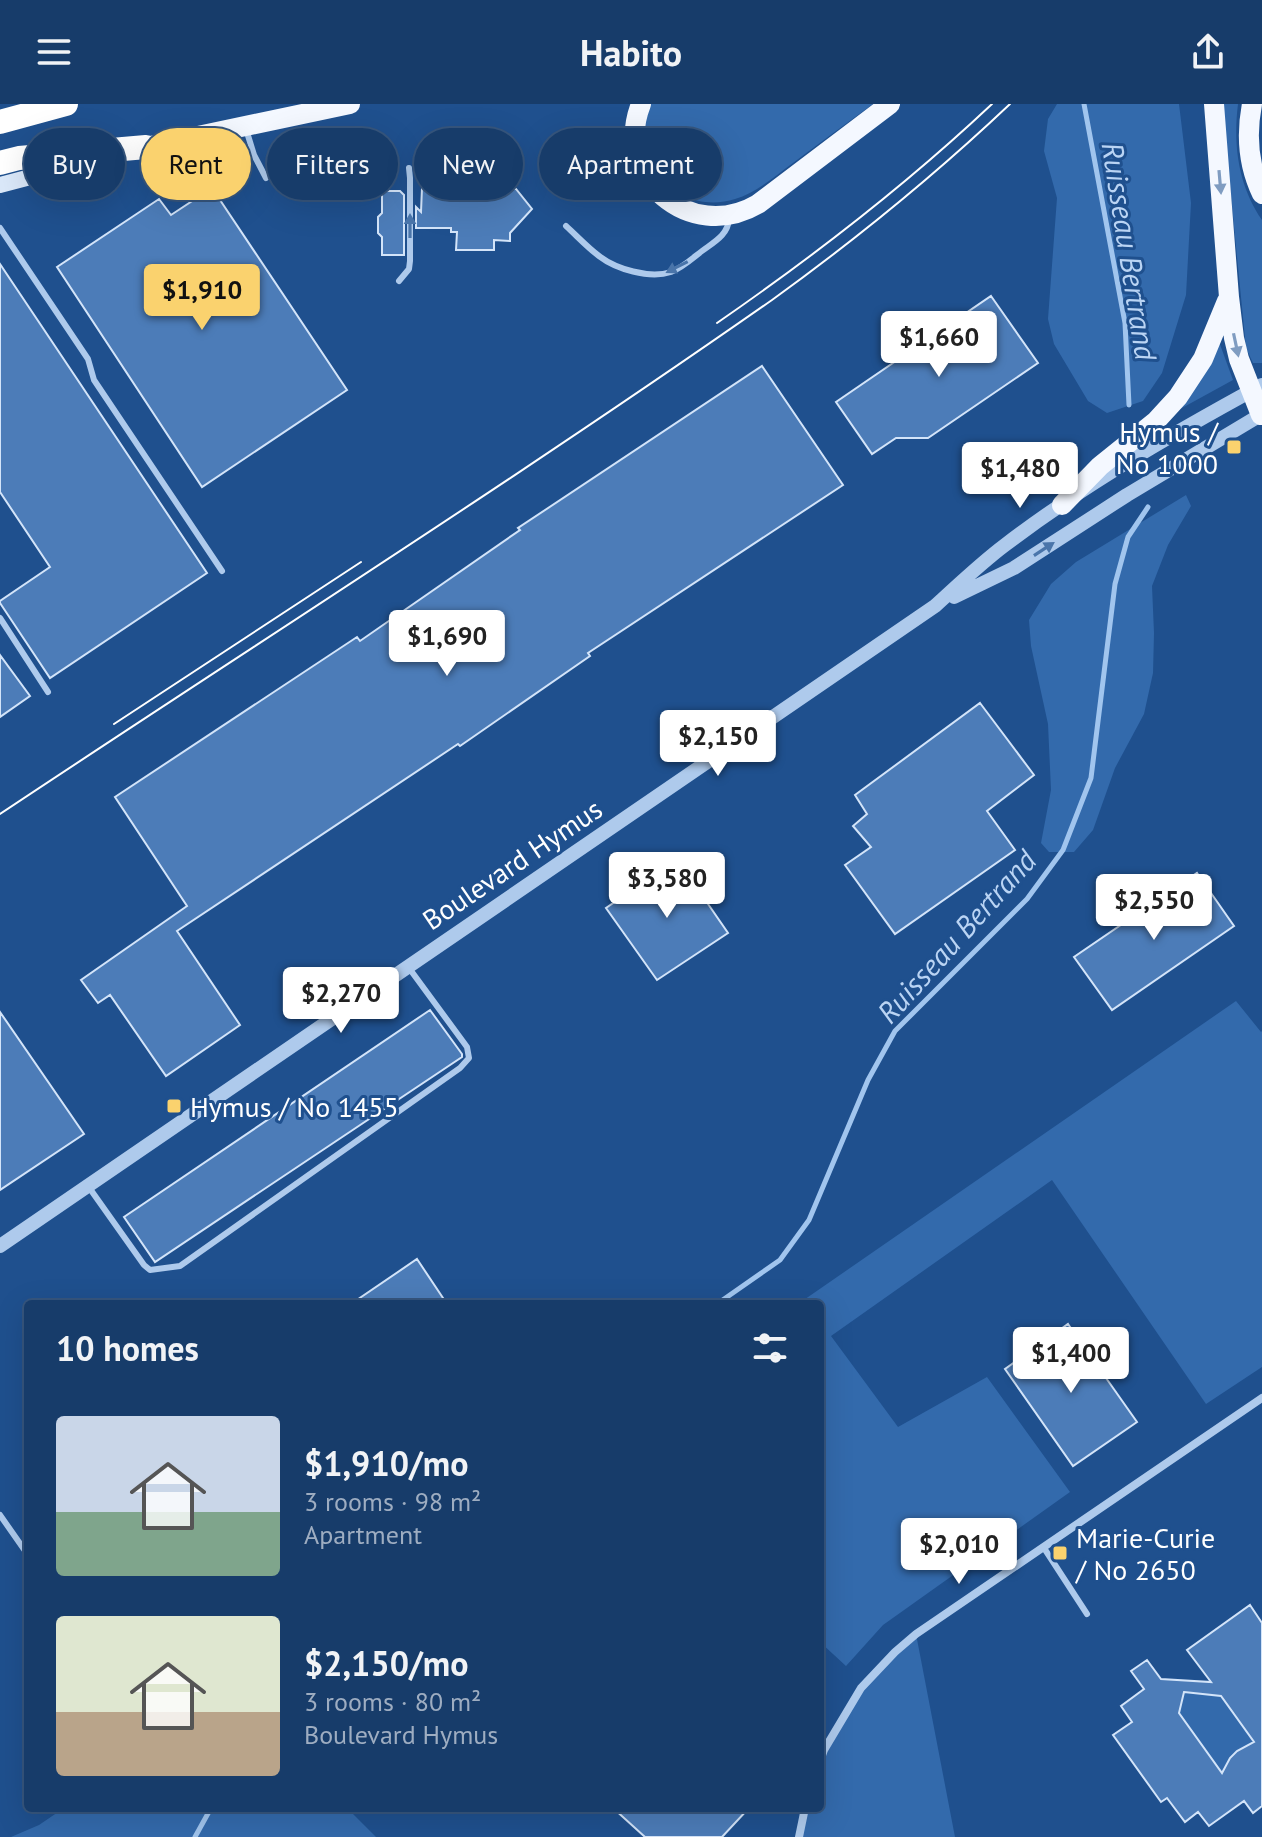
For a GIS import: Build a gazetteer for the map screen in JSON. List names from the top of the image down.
{
  "streets": {
    "street": ["Boulevard Hymus"]
  },
  "water": ["Ruisseau Bertrand"],
  "places": {
    "transit": ["Hymus / No 1000", "Hymus / No 1455", "Marie-Curie / No 2650"]
  },
  "page": {
    "header": "Habito",
    "chip": [
      "Buy",
      "Rent",
      "Filters",
      "New",
      "Apartment"
    ],
    "price": [
      "$1,910",
      "$1,660",
      "$1,480",
      "$1,690",
      "$2,150",
      "$3,580",
      "$2,550",
      "$2,270",
      "$1,400",
      "$2,010"
    ],
    "heading": "10 homes",
    "list": [
      {
        "name": "$1,910/mo",
        "note": "3 rooms · 98 m² · Apartment"
      },
      {
        "name": "$2,150/mo",
        "note": "3 rooms · 80 m² · Boulevard Hymus"
      }
    ]
  }
}
